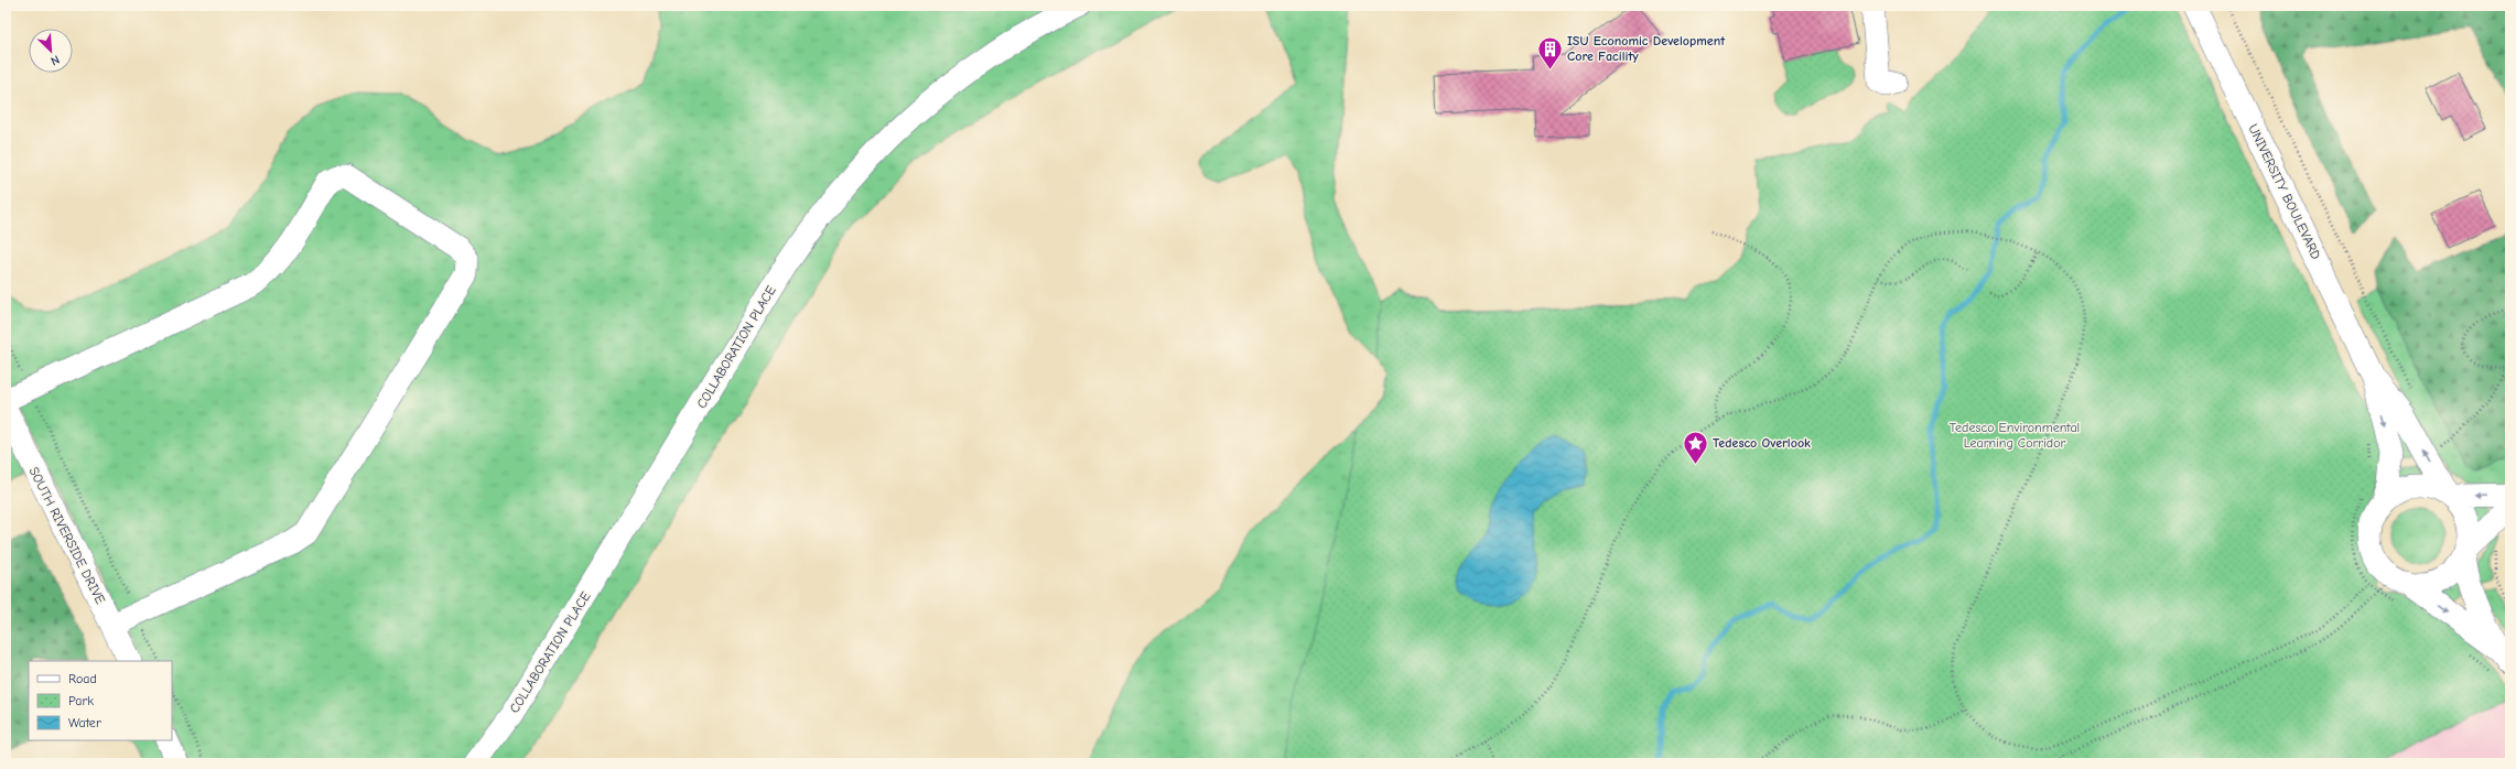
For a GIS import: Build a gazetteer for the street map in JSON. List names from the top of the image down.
{
  "streets": {
    "street": ["UNIVERSITY BOULEVARD", "COLLABORATION PLACE", "SOUTH RIVERSIDE DRIVE"]
  },
  "parks": ["Tedesco Environmental Learning Corridor"],
  "places": {
    "building": ["ISU Economic Development Core Facility"],
    "place": ["Tedesco Overlook"]
  },
  "legend": ["Road", "Park", "Water"],
  "north": "bottom right"
}
